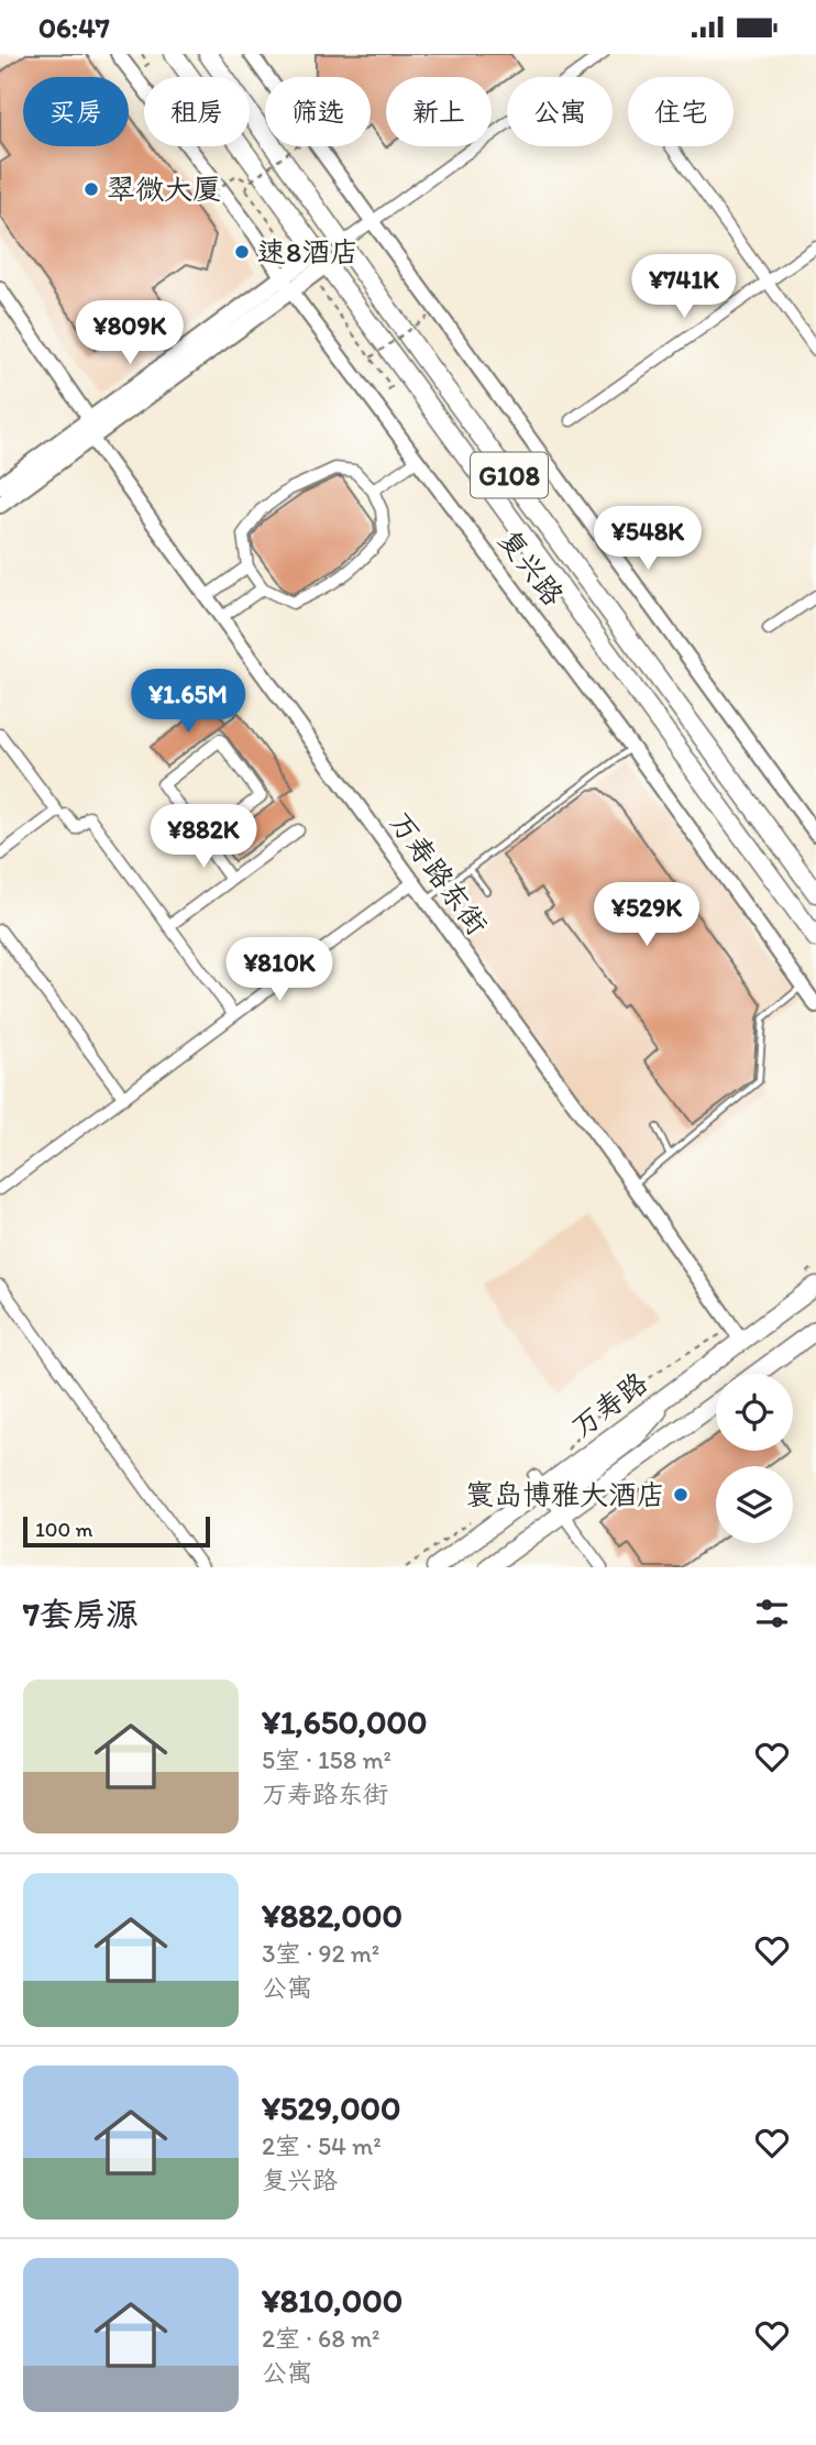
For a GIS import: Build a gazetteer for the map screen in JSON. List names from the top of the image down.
{
  "streets": {
    "main road": ["G108", "复兴路", "万寿路"],
    "street": ["万寿路东街"]
  },
  "crossings": [
    ["万寿路东街", "万寿路"]
  ],
  "places": ["翠微大厦", "速8酒店", "寰岛博雅大酒店"],
  "scale_bar": "100 m",
  "page": {
    "status": "06:47",
    "chip": [
      "买房",
      "租房",
      "筛选",
      "新上",
      "公寓",
      "住宅"
    ],
    "price": [
      "¥741K",
      "¥809K",
      "¥548K",
      "¥1.65M",
      "¥882K",
      "¥529K",
      "¥810K"
    ],
    "scale": "100 m",
    "heading": "7套房源",
    "list": [
      {
        "name": "¥1,650,000",
        "note": "5室 · 158 m² · 万寿路东街"
      },
      {
        "name": "¥882,000",
        "note": "3室 · 92 m² · 公寓"
      },
      {
        "name": "¥529,000",
        "note": "2室 · 54 m² · 复兴路"
      },
      {
        "name": "¥810,000",
        "note": "2室 · 68 m² · 公寓"
      }
    ]
  }
}
